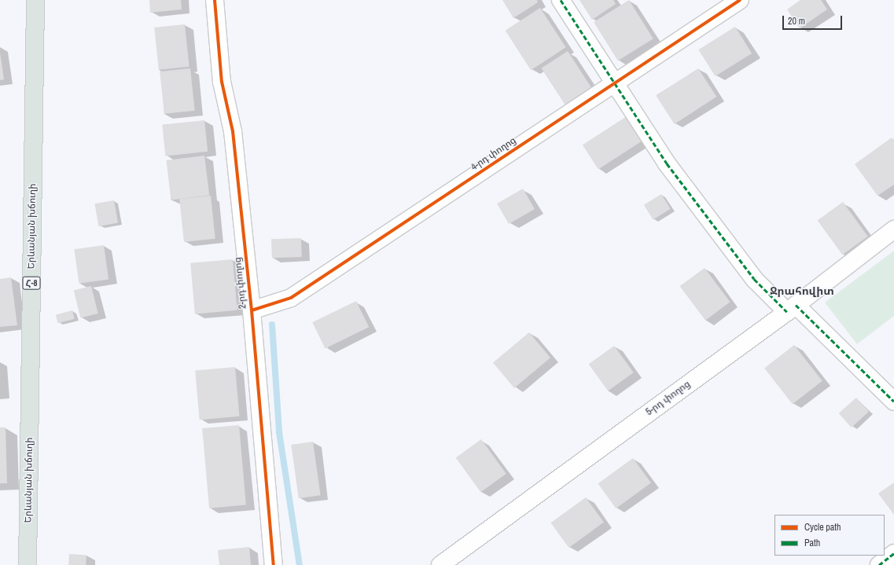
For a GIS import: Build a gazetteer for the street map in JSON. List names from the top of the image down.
{
  "streets": {
    "main road": ["Երևանյան խճուղի", "Հ-8"],
    "street": ["4-րդ փողոց", "2-րդ փողոց", "5-րդ փողոց"]
  },
  "crossings": [
    ["4-րդ փողոց", "2-րդ փողոց"]
  ],
  "districts": ["Ջրահովիտ"],
  "legend": ["Cycle path", "Path"],
  "scale_bar": "20 m"
}
